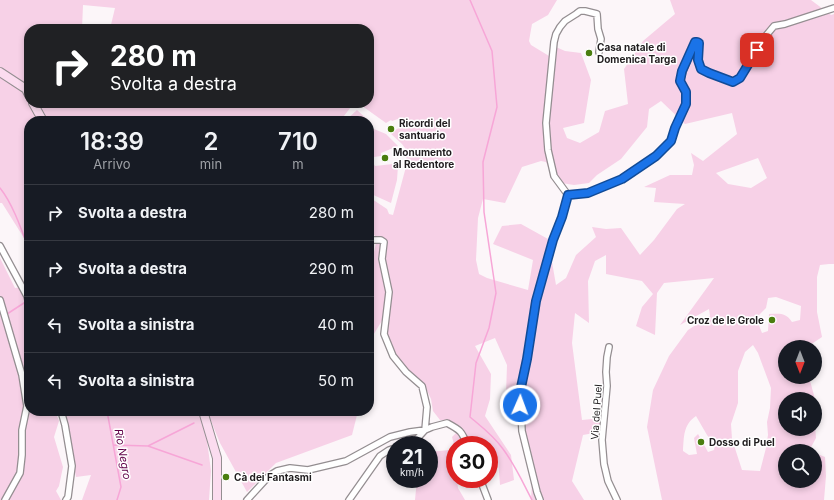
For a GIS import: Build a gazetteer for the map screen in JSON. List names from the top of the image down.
{
  "streets": {
    "street": ["Via del Puel"]
  },
  "water": ["Rio Negro"],
  "places": [
    "Casa natale di Domenica Targa",
    "Ricordi del santuario",
    "Monumento al Redentore",
    "Croz de le Grole",
    "Dosso di Puel",
    "Cà dei Fantasmi"
  ],
  "north": "bottom",
  "page": {
    "turn": ["280 m", "Svolta a destra"],
    "eta": [
      "18:39",
      "Arrivo",
      "2",
      "min",
      "710",
      "m"
    ],
    "list": [
      {
        "name": "Svolta a destra",
        "value": "280 m"
      },
      {
        "name": "Svolta a destra",
        "value": "290 m"
      },
      {
        "name": "Svolta a sinistra",
        "value": "40 m"
      },
      {
        "name": "Svolta a sinistra",
        "value": "50 m"
      }
    ],
    "speed": "21 km/h",
    "limit": "30"
  }
}
